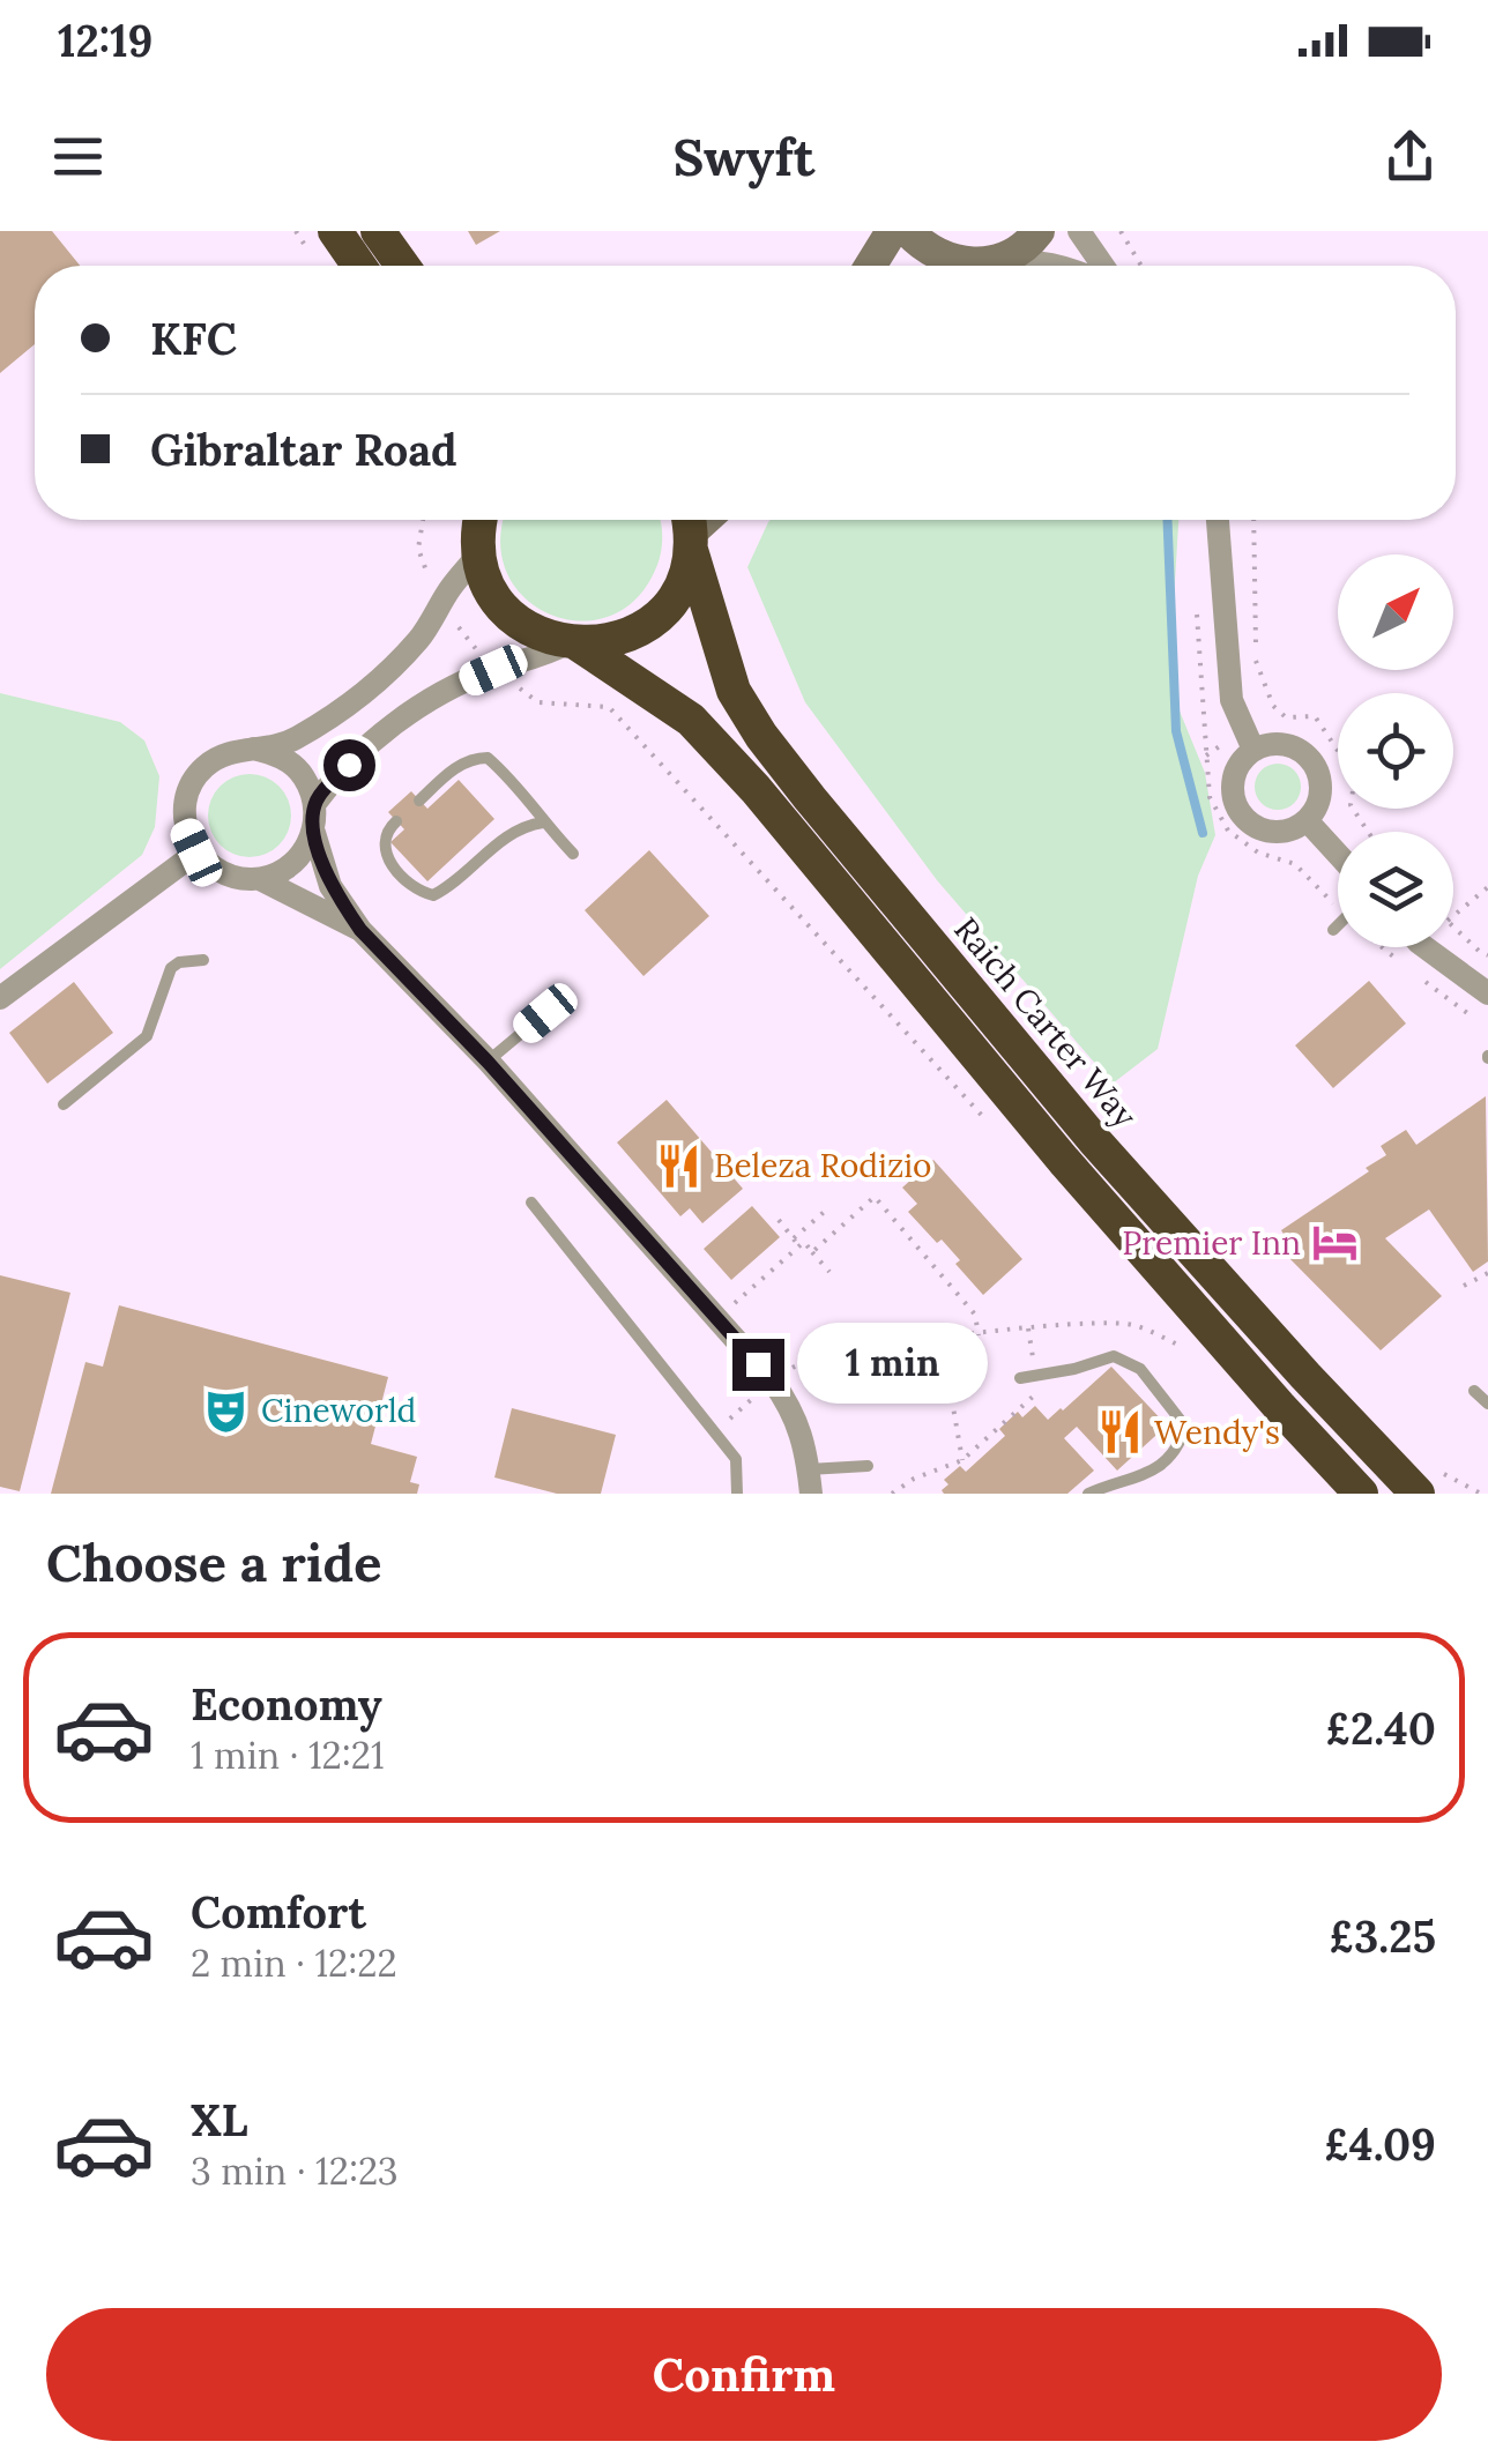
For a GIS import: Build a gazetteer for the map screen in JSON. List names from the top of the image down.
{
  "streets": {
    "highway": ["Raich Carter Way"]
  },
  "places": {
    "restaurant": ["Beleza Rodizio", "Wendy's"],
    "hotel": ["Premier Inn"],
    "theatre": ["Cineworld"]
  },
  "north": "top right",
  "page": {
    "status": "12:19",
    "header": "Swyft",
    "banner": ["KFC", "Gibraltar Road"],
    "bubble": "1 min",
    "heading": "Choose a ride",
    "list": [
      {
        "name": "Economy",
        "note": "1 min · 12:21",
        "value": "£2.40"
      },
      {
        "name": "Comfort",
        "note": "2 min · 12:22",
        "value": "£3.25"
      },
      {
        "name": "XL",
        "note": "3 min · 12:23",
        "value": "£4.09"
      }
    ],
    "buttons": "Confirm"
  }
}
